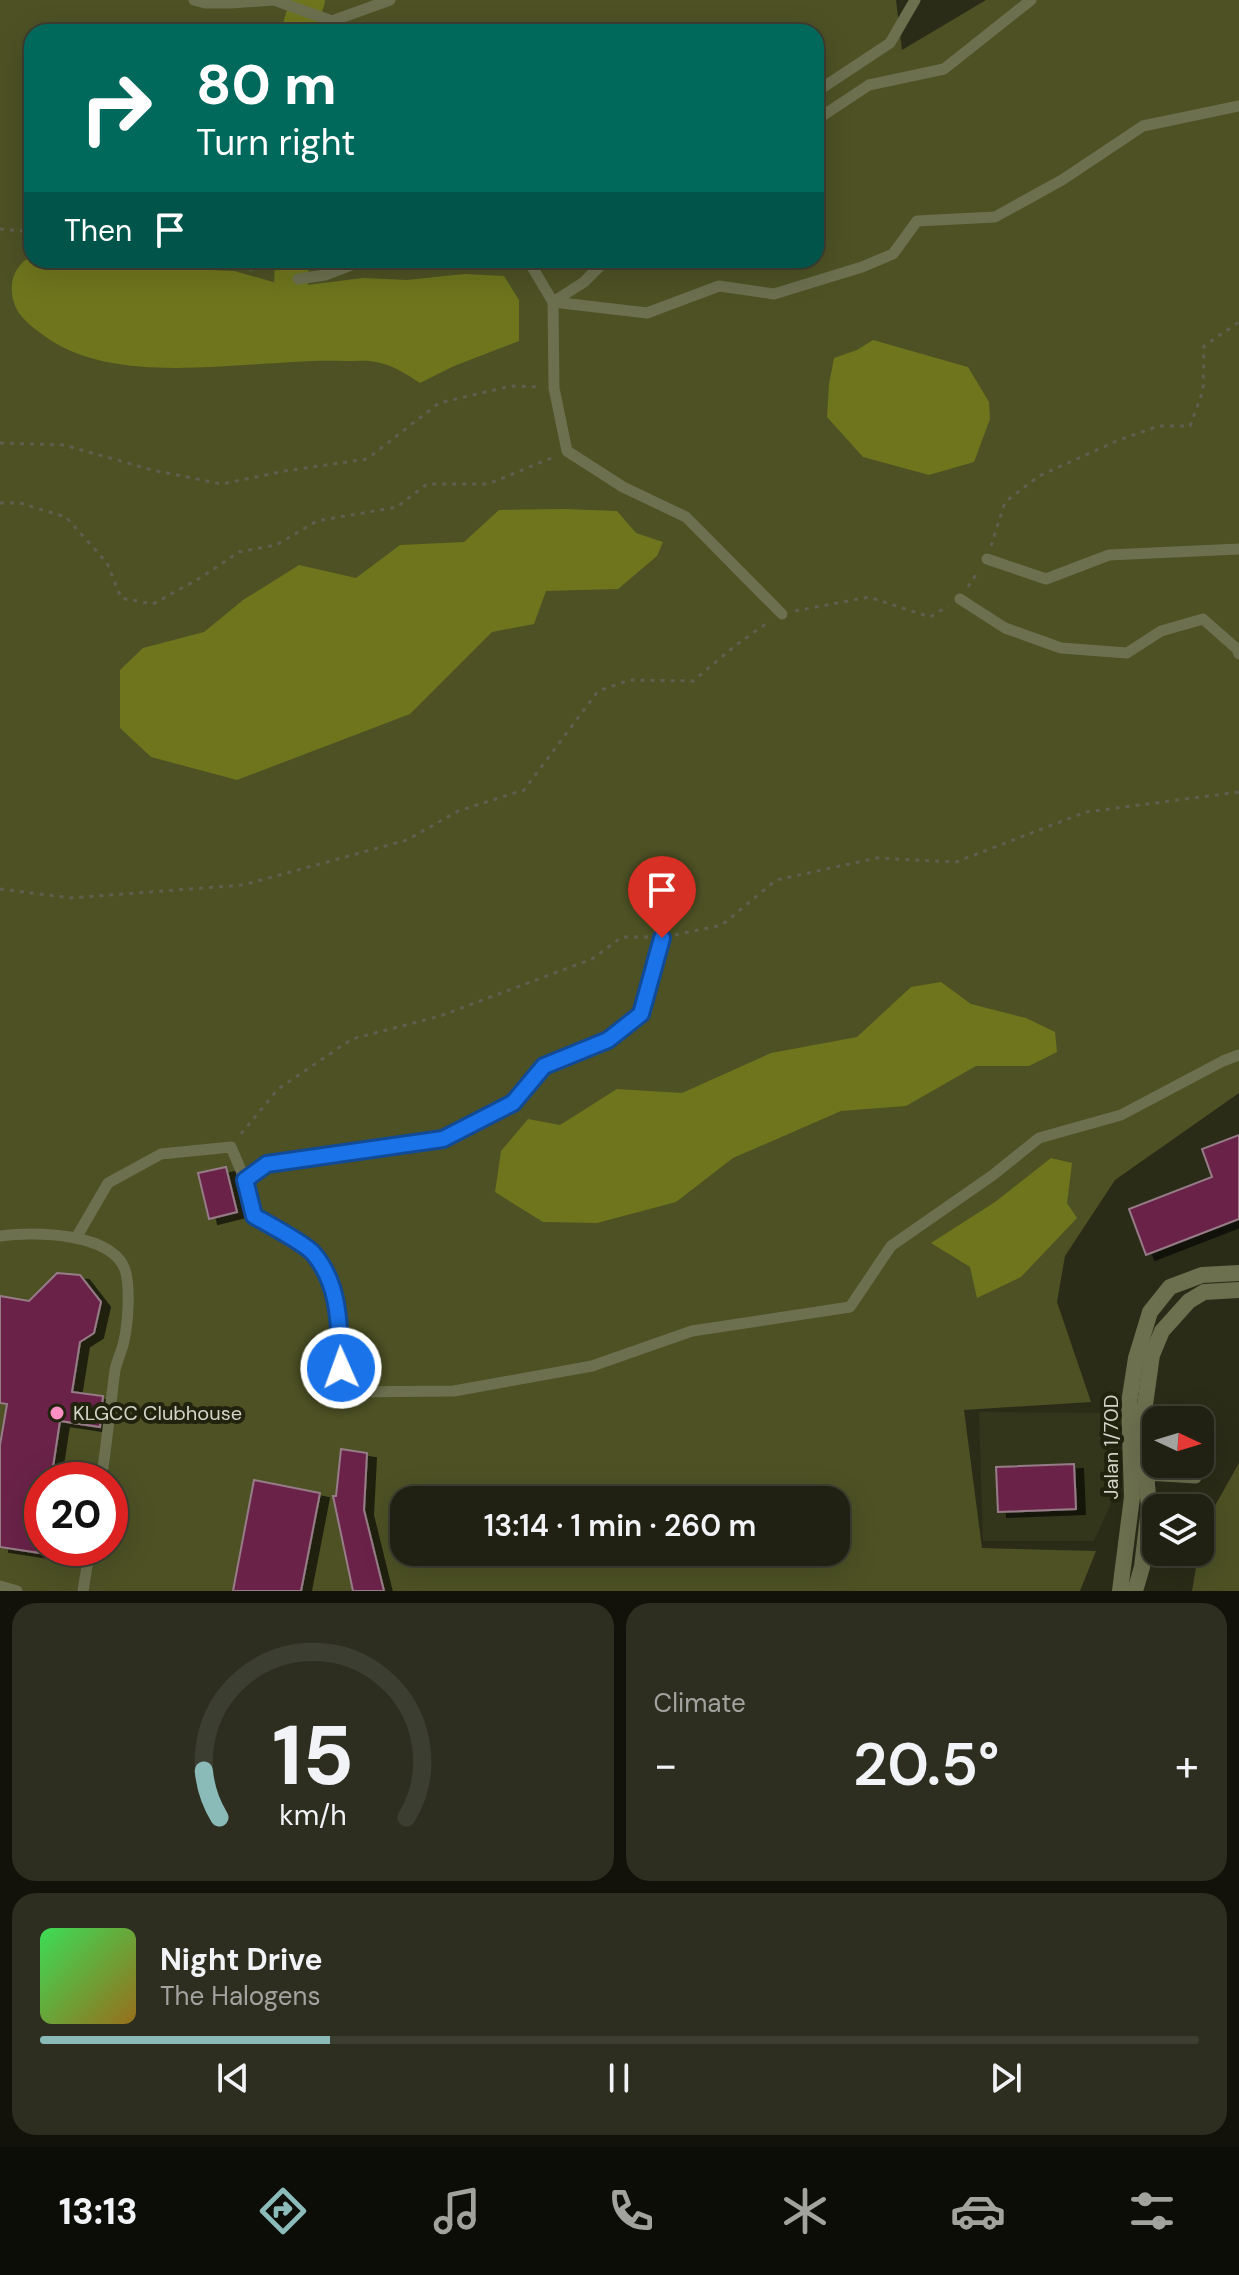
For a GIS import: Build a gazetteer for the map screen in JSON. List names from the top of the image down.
{
  "streets": {
    "street": ["Jalan 1/70D"]
  },
  "places": ["KLGCC Clubhouse"],
  "north": "right",
  "page": {
    "turn": ["80 m", "Turn right"],
    "then": "Then",
    "limit": "20",
    "trip": "13:14 · 1 min · 260 m",
    "tile": "Climate",
    "heat": ["−", "20.5°", "+"],
    "song": ["Night Drive", "The Halogens"],
    "tabs": "13:13",
    "gauge": ["15", "km/h"]
  }
}
